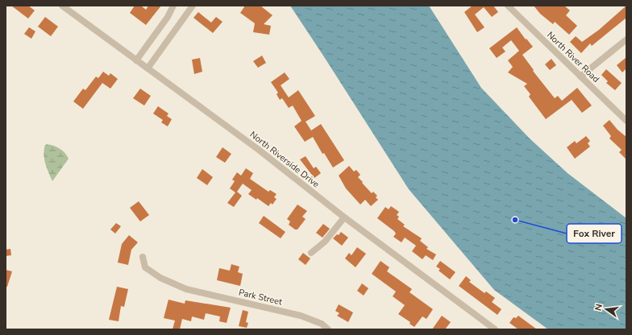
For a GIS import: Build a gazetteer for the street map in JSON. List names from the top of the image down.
{
  "streets": {
    "street": ["North River Road", "North Riverside Drive", "Park Street"]
  },
  "places": ["Fox River"],
  "north": "left"
}
